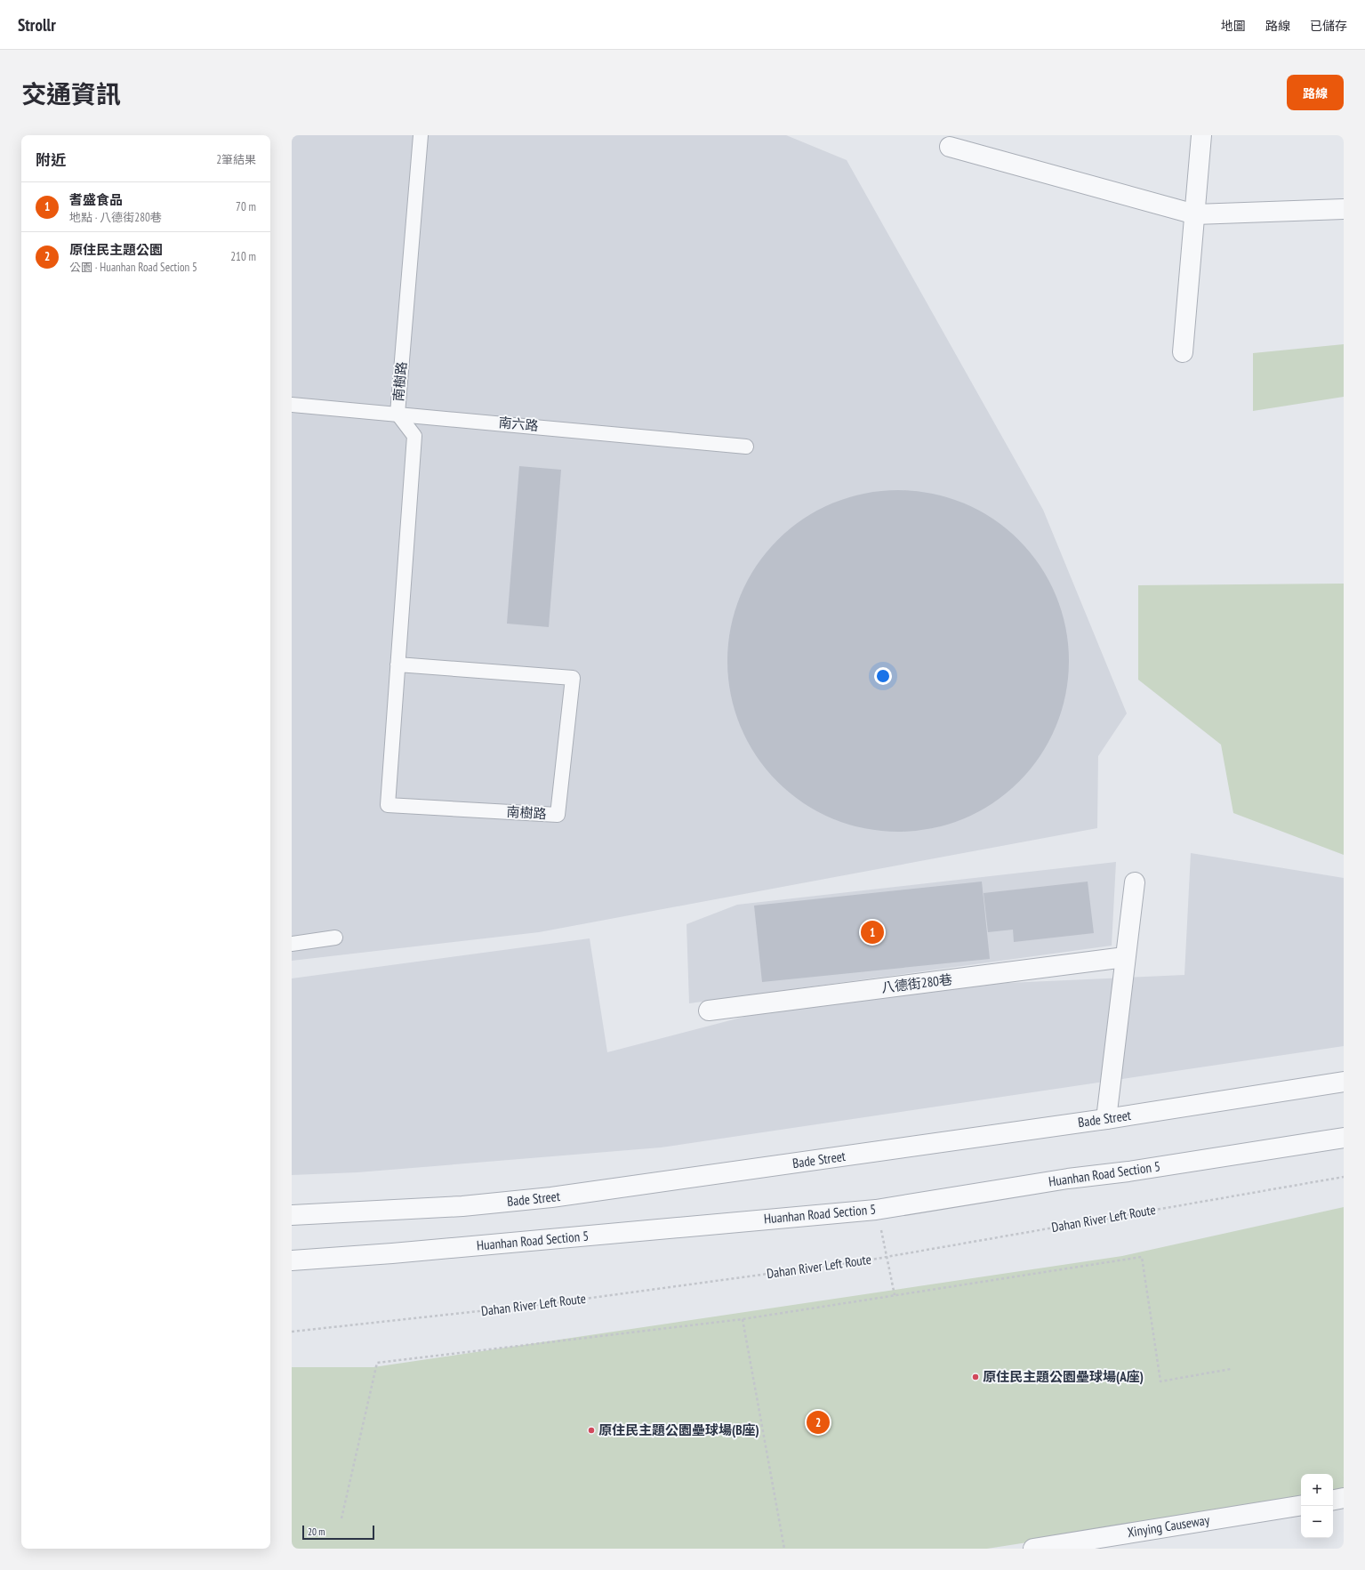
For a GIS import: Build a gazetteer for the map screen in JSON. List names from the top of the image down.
{
  "streets": {
    "street": [
      "八德街280巷",
      "Bade Street",
      "Huanhan Road Section 5",
      "Xinying Causeway"
    ],
    "lane": ["南樹路", "南六路"],
    "path": ["Dahan River Left Route"]
  },
  "crossings": [
    ["南樹路", "南六路"]
  ],
  "places": ["原住民主題公園壘球場(A座)", "原住民主題公園壘球場(B座)"],
  "scale_bar": "20 m",
  "page": {
    "header": "Strollr",
    "nav": ["地圖", "路線", "已儲存"],
    "title": "交通資訊",
    "buttons": "路線",
    "heading": ["附近", "2筆結果"],
    "list": [
      {
        "mark": "1",
        "name": "耆盛食品",
        "note": "地點 · 八德街280巷",
        "value": "70 m"
      },
      {
        "mark": "2",
        "name": "原住民主題公園",
        "note": "公園 · Huanhan Road Section 5",
        "value": "210 m"
      }
    ],
    "pins": ["1", "2"],
    "map_buttons": ["+", "−"],
    "scale": "20 m"
  }
}
